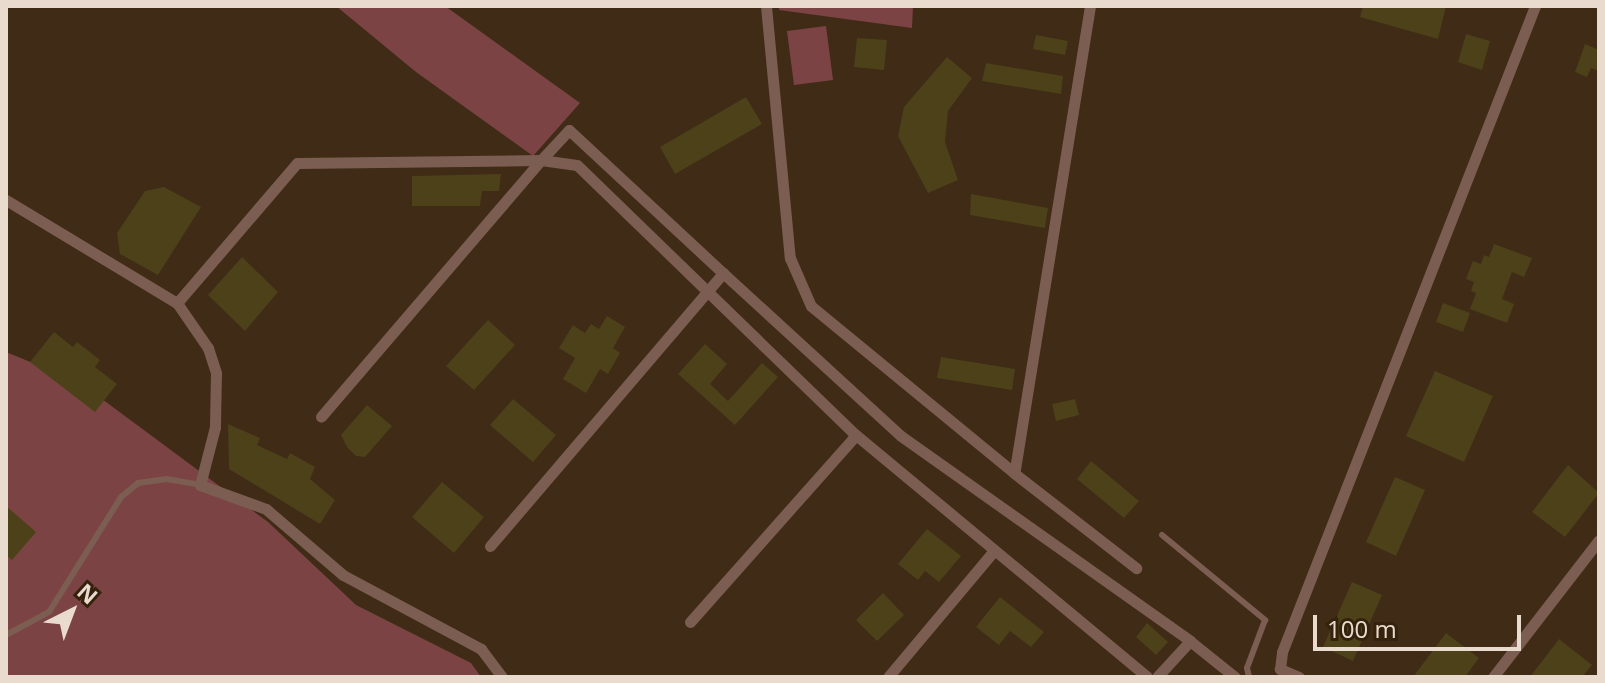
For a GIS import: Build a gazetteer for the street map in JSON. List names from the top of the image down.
{
  "scale_bar": "100 m",
  "north": "top right"
}
